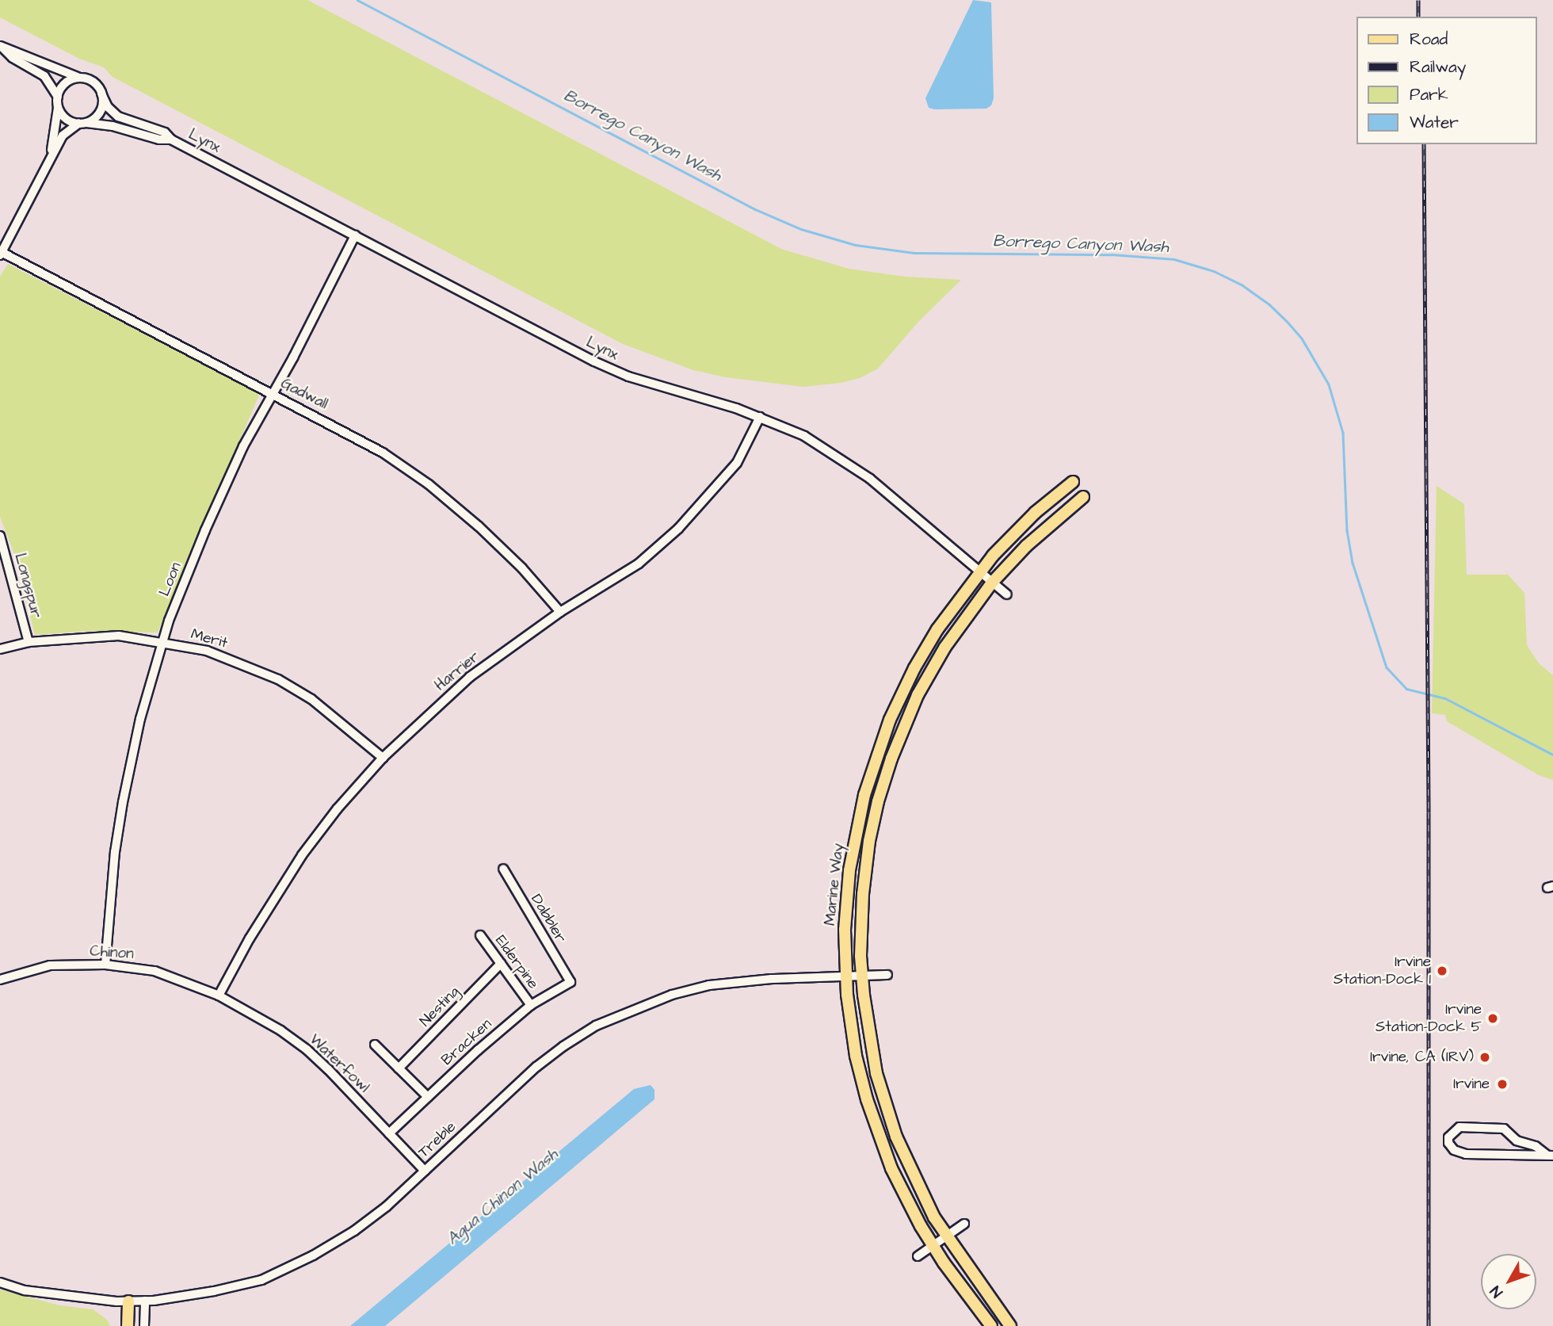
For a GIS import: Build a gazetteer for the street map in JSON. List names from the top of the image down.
{
  "streets": {
    "main road": ["Marine Way"],
    "street": [
      "Lynx",
      "Gadwall",
      "Loon",
      "Longspur",
      "Merit",
      "Harrier",
      "Dabbler",
      "Chinon",
      "Elderpine",
      "Nesting",
      "Bracken",
      "Waterfowl",
      "Treble"
    ]
  },
  "crossings": [
    ["Lynx", "Loon"],
    ["Lynx", "Harrier"],
    ["Lynx", "Marine Way"],
    ["Gadwall", "Loon"],
    ["Gadwall", "Harrier"],
    ["Loon", "Merit"],
    ["Loon", "Chinon"],
    ["Longspur", "Merit"],
    ["Merit", "Harrier"],
    ["Harrier", "Chinon"],
    ["Harrier", "Waterfowl"],
    ["Marine Way", "Treble"],
    ["Dabbler", "Bracken"],
    ["Chinon", "Waterfowl"],
    ["Elderpine", "Nesting"],
    ["Elderpine", "Bracken"],
    ["Bracken", "Waterfowl"],
    ["Waterfowl", "Treble"]
  ],
  "water": ["Borrego Canyon Wash", "Agua Chinon Wash"],
  "places": [
    "Irvine Station-Dock 1",
    "Irvine Station-Dock 5",
    "Irvine, CA (IRV)",
    "Irvine"
  ],
  "legend": [
    "Road",
    "Railway",
    "Park",
    "Water"
  ],
  "north": "bottom left"
}
